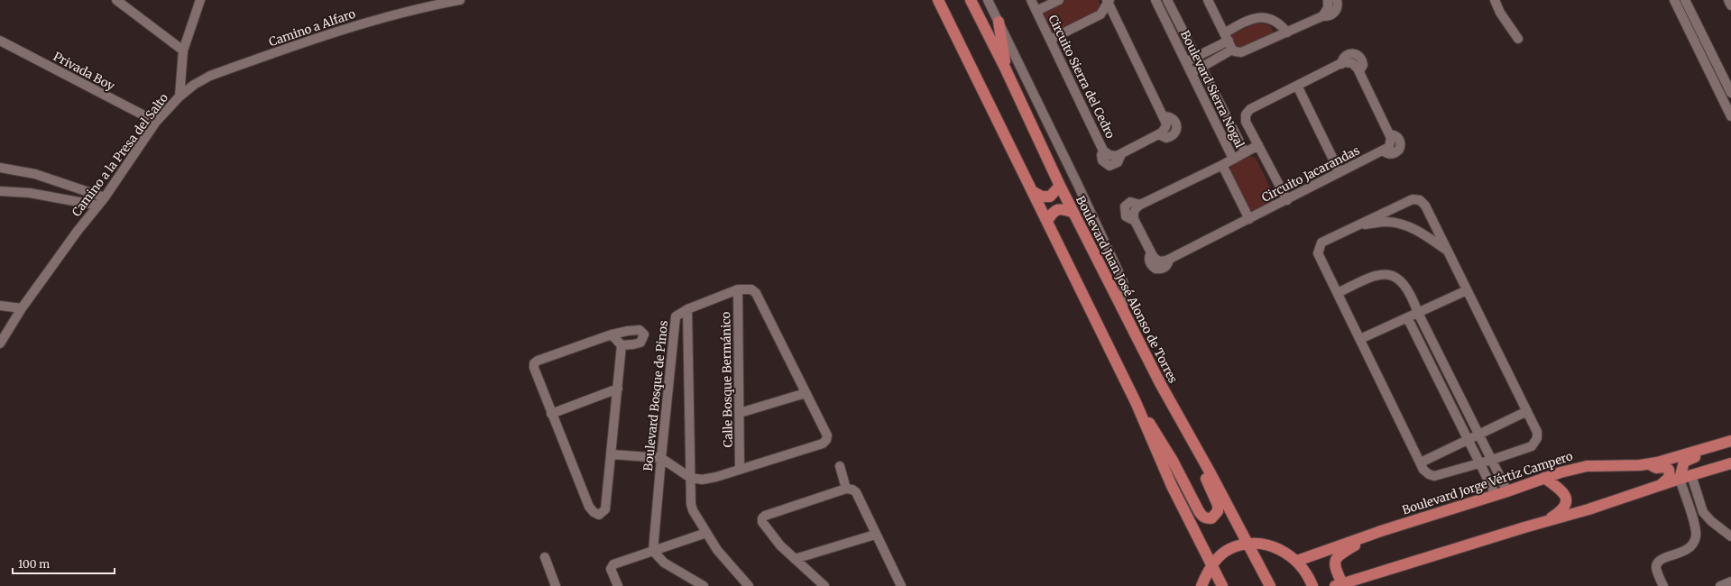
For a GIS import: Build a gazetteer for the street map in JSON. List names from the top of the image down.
{
  "streets": {
    "main road": ["Boulevard Juan José Alonso de Torres", "Boulevard Jorge Vértiz Campero"],
    "street": [
      "Camino a Alfaro",
      "Privada Boy",
      "Circuito Sierra del Cedro",
      "Boulevard Sierra Nogal",
      "Camino a la Presa del Salto",
      "Circuito Jacarandas",
      "Calle Bosque Bermánico",
      "Boulevard Bosque de Pinos"
    ]
  },
  "crossings": [
    ["Camino a Alfaro", "Camino a la Presa del Salto"],
    ["Privada Boy", "Camino a la Presa del Salto"],
    ["Boulevard Sierra Nogal", "Circuito Jacarandas"]
  ],
  "scale_bar": "100 m"
}
